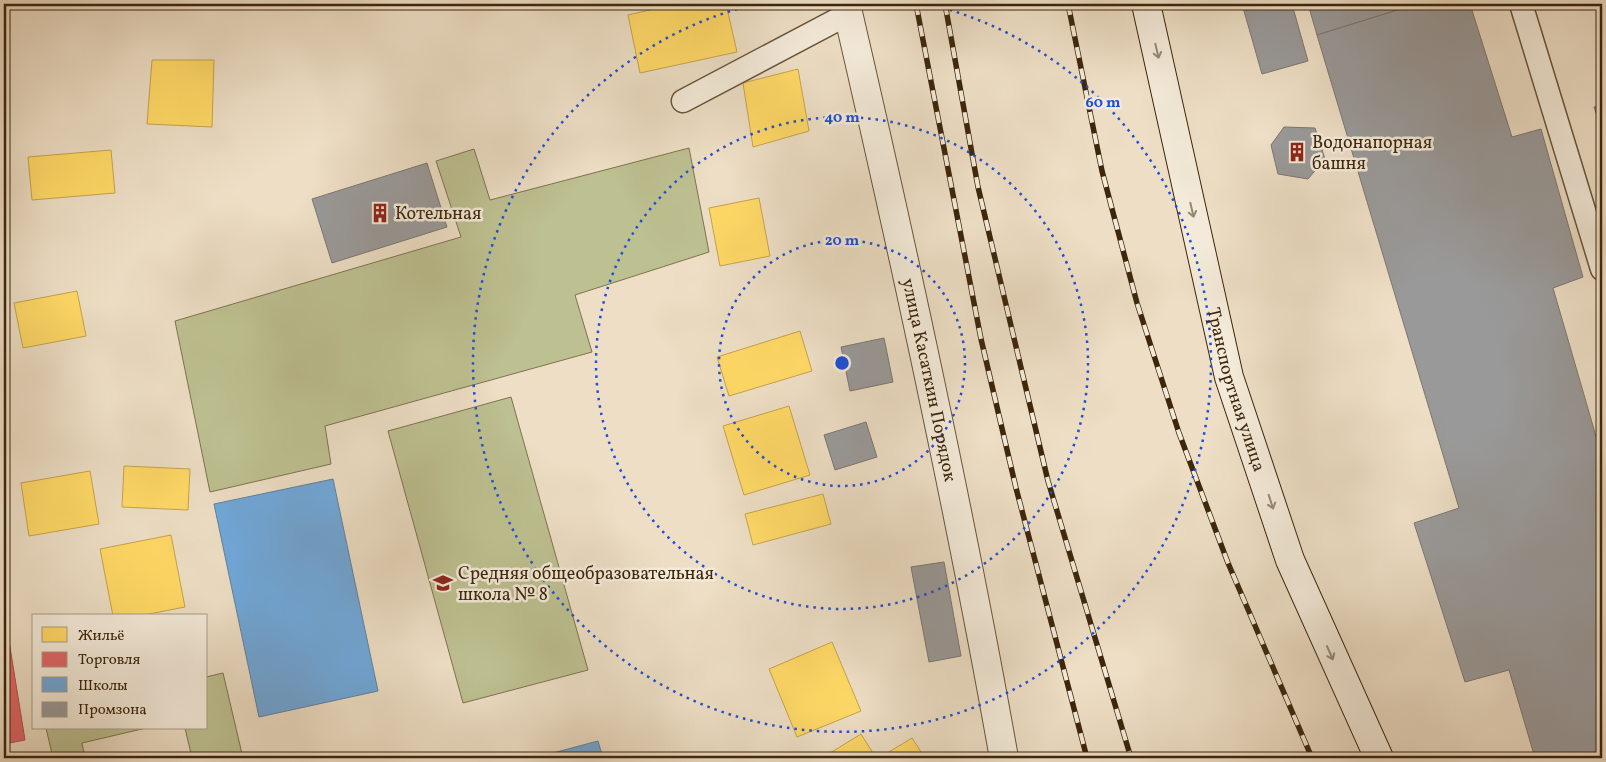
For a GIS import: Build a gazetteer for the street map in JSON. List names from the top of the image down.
{
  "streets": {
    "main road": ["улица Касаткин Порядок", "Транспортная улица"]
  },
  "one_way": ["Транспортная улица"],
  "places": {
    "building": ["Водонапорная башня", "Котельная"],
    "school or university": ["Средняя общеобразовательная школа № 8"]
  },
  "legend": [
    "Жильё",
    "Торговля",
    "Школы",
    "Промзона"
  ],
  "rings": ["60 m", "40 m", "20 m"]
}
